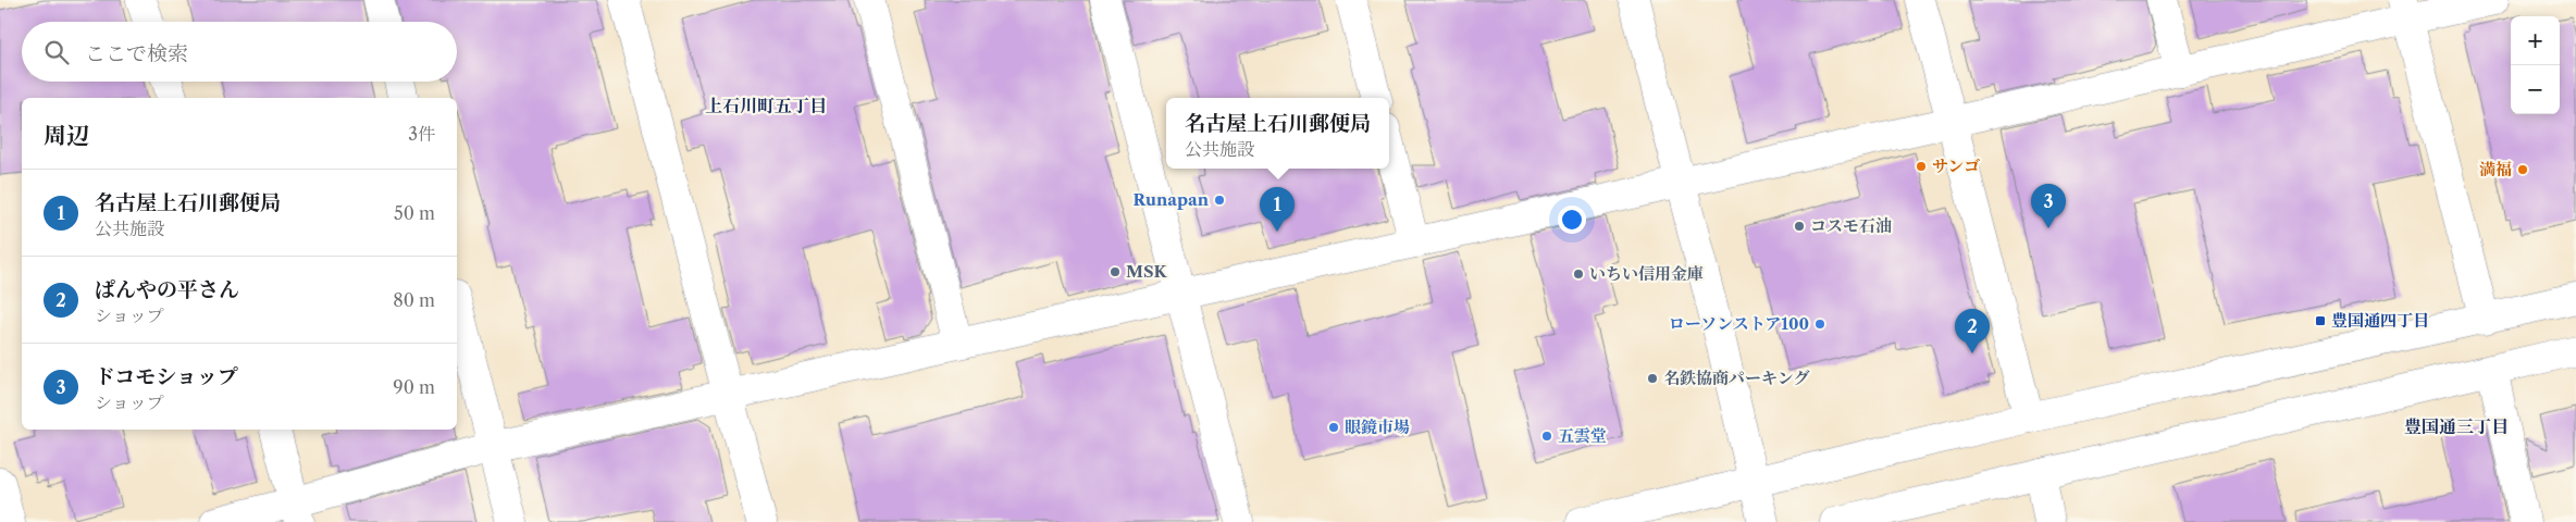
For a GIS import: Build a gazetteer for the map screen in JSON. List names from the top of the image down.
{
  "districts": ["上石川町五丁目", "豊国通三丁目"],
  "places": {
    "other": [
      "サンゴ",
      "満福",
      "Runapan",
      "コスモ石油",
      "MSK",
      "いちい信用金庫",
      "ローソンストア100",
      "名鉄協商パーキング",
      "眼鏡市場",
      "五雲堂"
    ],
    "transit": ["豊国通四丁目"]
  },
  "page": {
    "map_buttons": ["+", "−"],
    "search": "ここで検索",
    "popup": ["名古屋上石川郵便局", "公共施設"],
    "heading": ["周辺", "3件"],
    "list": [
      {
        "mark": "1",
        "name": "名古屋上石川郵便局",
        "note": "公共施設",
        "value": "50 m"
      },
      {
        "mark": "2",
        "name": "ぱんやの平さん",
        "note": "ショップ",
        "value": "80 m"
      },
      {
        "mark": "3",
        "name": "ドコモショップ",
        "note": "ショップ",
        "value": "90 m"
      }
    ],
    "pins": ["3", "1", "2"]
  }
}
